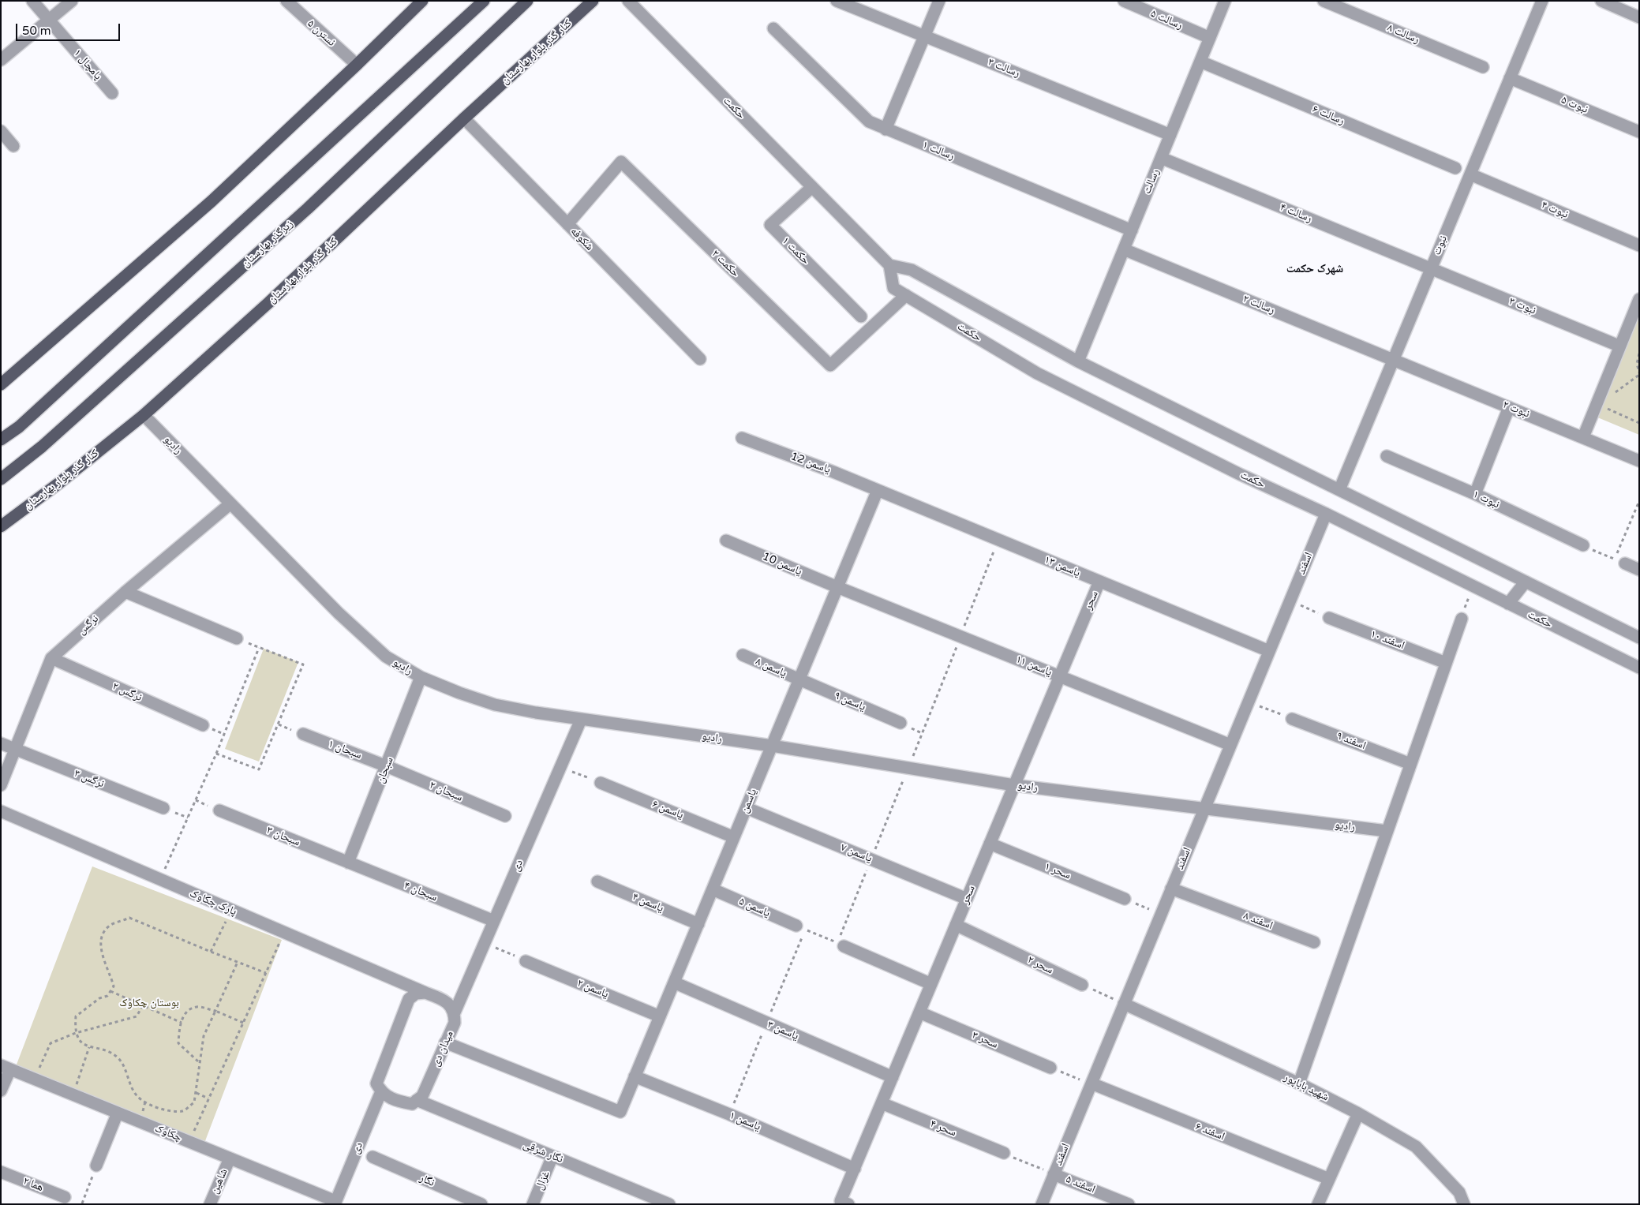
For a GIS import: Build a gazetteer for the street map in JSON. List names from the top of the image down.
{
  "streets": {
    "main road": ["کنار گذر بلوار بهارستان", "زیرگذر بهارستان"],
    "street": [
      "رسالت ۵",
      "نسترن ۵",
      "رسالت ۸",
      "پامچال ۱",
      "رسالت ۳",
      "نبوت ۵",
      "حکمت",
      "رسالت ۶",
      "رسالت ۱",
      "رسالت",
      "نبوت ۴",
      "رسالت ۴",
      "شکوفه",
      "نبوت",
      "حکمت ۱",
      "حکمت ۲",
      "رسالت ۲",
      "نبوت ۳",
      "نبوت ۲",
      "رادیو",
      "یاسمن 12",
      "نبوت ۱",
      "اسفند",
      "یاسمن 10",
      "یاسمن ۱۳",
      "سحر",
      "نرگس",
      "اسفند ۱۰",
      "یاسمن ۱۱",
      "یاسمن ۸",
      "نرگس ۲",
      "یاسمن ۹",
      "اسفند ۹",
      "سبحان ۱",
      "سبحان",
      "نرگس ۳",
      "سبحان ۲",
      "یاسمن",
      "یاسمن ۶",
      "سبحان ۳",
      "یاسمن ۷",
      "دی",
      "سحر ۱",
      "سبحان ۴",
      "پارک چکاوک",
      "یاسمن ۴",
      "یاسمن ۵",
      "اسفند ۸",
      "سحر ۲",
      "یاسمن ۲",
      "یاسمن ۳",
      "سحر ۳",
      "میدان دی",
      "شهید باباپور",
      "یاسمن ۱",
      "سحر ۴",
      "اسفند ۶",
      "چکاوک",
      "نگار شرقی",
      "نگار",
      "غزال",
      "شاهین",
      "هما ۲",
      "اسفند ۵"
    ]
  },
  "crossings": [
    ["رسالت ۵", "رسالت"],
    ["کنار گذر بلوار بهارستان", "شکوفه"],
    ["کنار گذر بلوار بهارستان", "رادیو"],
    ["رسالت ۳", "رسالت"],
    ["نبوت ۵", "نبوت"],
    ["حکمت", "حکمت ۱"],
    ["حکمت", "حکمت ۲"],
    ["حکمت", "اسفند"],
    ["رسالت ۶", "رسالت"],
    ["رسالت ۱", "رسالت"],
    ["رسالت", "رسالت ۴"],
    ["رسالت", "رسالت ۲"],
    ["نبوت ۴", "نبوت"],
    ["رسالت ۴", "نبوت"],
    ["رسالت ۴", "نبوت ۳"],
    ["شکوفه", "حکمت ۲"],
    ["نبوت", "رسالت ۲"],
    ["نبوت", "نبوت ۳"],
    ["نبوت", "نبوت ۲"],
    ["رسالت ۲", "نبوت ۲"],
    ["رادیو", "اسفند"],
    ["رادیو", "سحر"],
    ["رادیو", "نرگس"],
    ["رادیو", "سبحان"],
    ["رادیو", "یاسمن"],
    ["رادیو", "دی"],
    ["یاسمن 12", "یاسمن ۱۳"],
    ["یاسمن 12", "یاسمن"],
    ["اسفند", "یاسمن ۱۳"],
    ["اسفند", "یاسمن ۱۱"],
    ["اسفند", "اسفند ۸"],
    ["اسفند", "شهید باباپور"],
    ["اسفند", "اسفند ۶"],
    ["اسفند", "اسفند ۵"],
    ["یاسمن 10", "یاسمن ۱۱"],
    ["یاسمن 10", "یاسمن"],
    ["یاسمن ۱۳", "سحر"],
    ["یاسمن ۱۳", "یاسمن"],
    ["سحر", "یاسمن ۱۱"],
    ["سحر", "یاسمن ۷"],
    ["سحر", "سحر ۱"],
    ["سحر", "سحر ۲"],
    ["سحر", "یاسمن ۳"],
    ["سحر", "سحر ۳"],
    ["سحر", "یاسمن ۱"],
    ["سحر", "سحر ۴"],
    ["نرگس", "نرگس ۲"],
    ["نرگس", "نرگس ۳"],
    ["یاسمن ۱۱", "یاسمن"],
    ["یاسمن ۸", "یاسمن ۹"],
    ["یاسمن ۸", "یاسمن"],
    ["یاسمن ۹", "یاسمن"],
    ["سبحان ۱", "سبحان"],
    ["سبحان ۱", "سبحان ۲"],
    ["سبحان", "سبحان ۲"],
    ["سبحان", "سبحان ۳"],
    ["سبحان", "سبحان ۴"],
    ["یاسمن", "یاسمن ۶"],
    ["یاسمن", "یاسمن ۷"],
    ["یاسمن", "یاسمن ۴"],
    ["یاسمن", "یاسمن ۵"],
    ["یاسمن", "یاسمن ۲"],
    ["یاسمن", "یاسمن ۳"],
    ["یاسمن", "میدان دی"],
    ["یاسمن", "یاسمن ۱"],
    ["سبحان ۳", "سبحان ۴"],
    ["دی", "سبحان ۴"],
    ["دی", "میدان دی"],
    ["دی", "چکاوک"],
    ["میدان دی", "نگار شرقی"],
    ["چکاوک", "شاهین"],
    ["نگار شرقی", "غزال"]
  ],
  "districts": ["شهرک حکمت"],
  "parks": ["بوستان چکاوک"],
  "scale_bar": "50 m"
}
